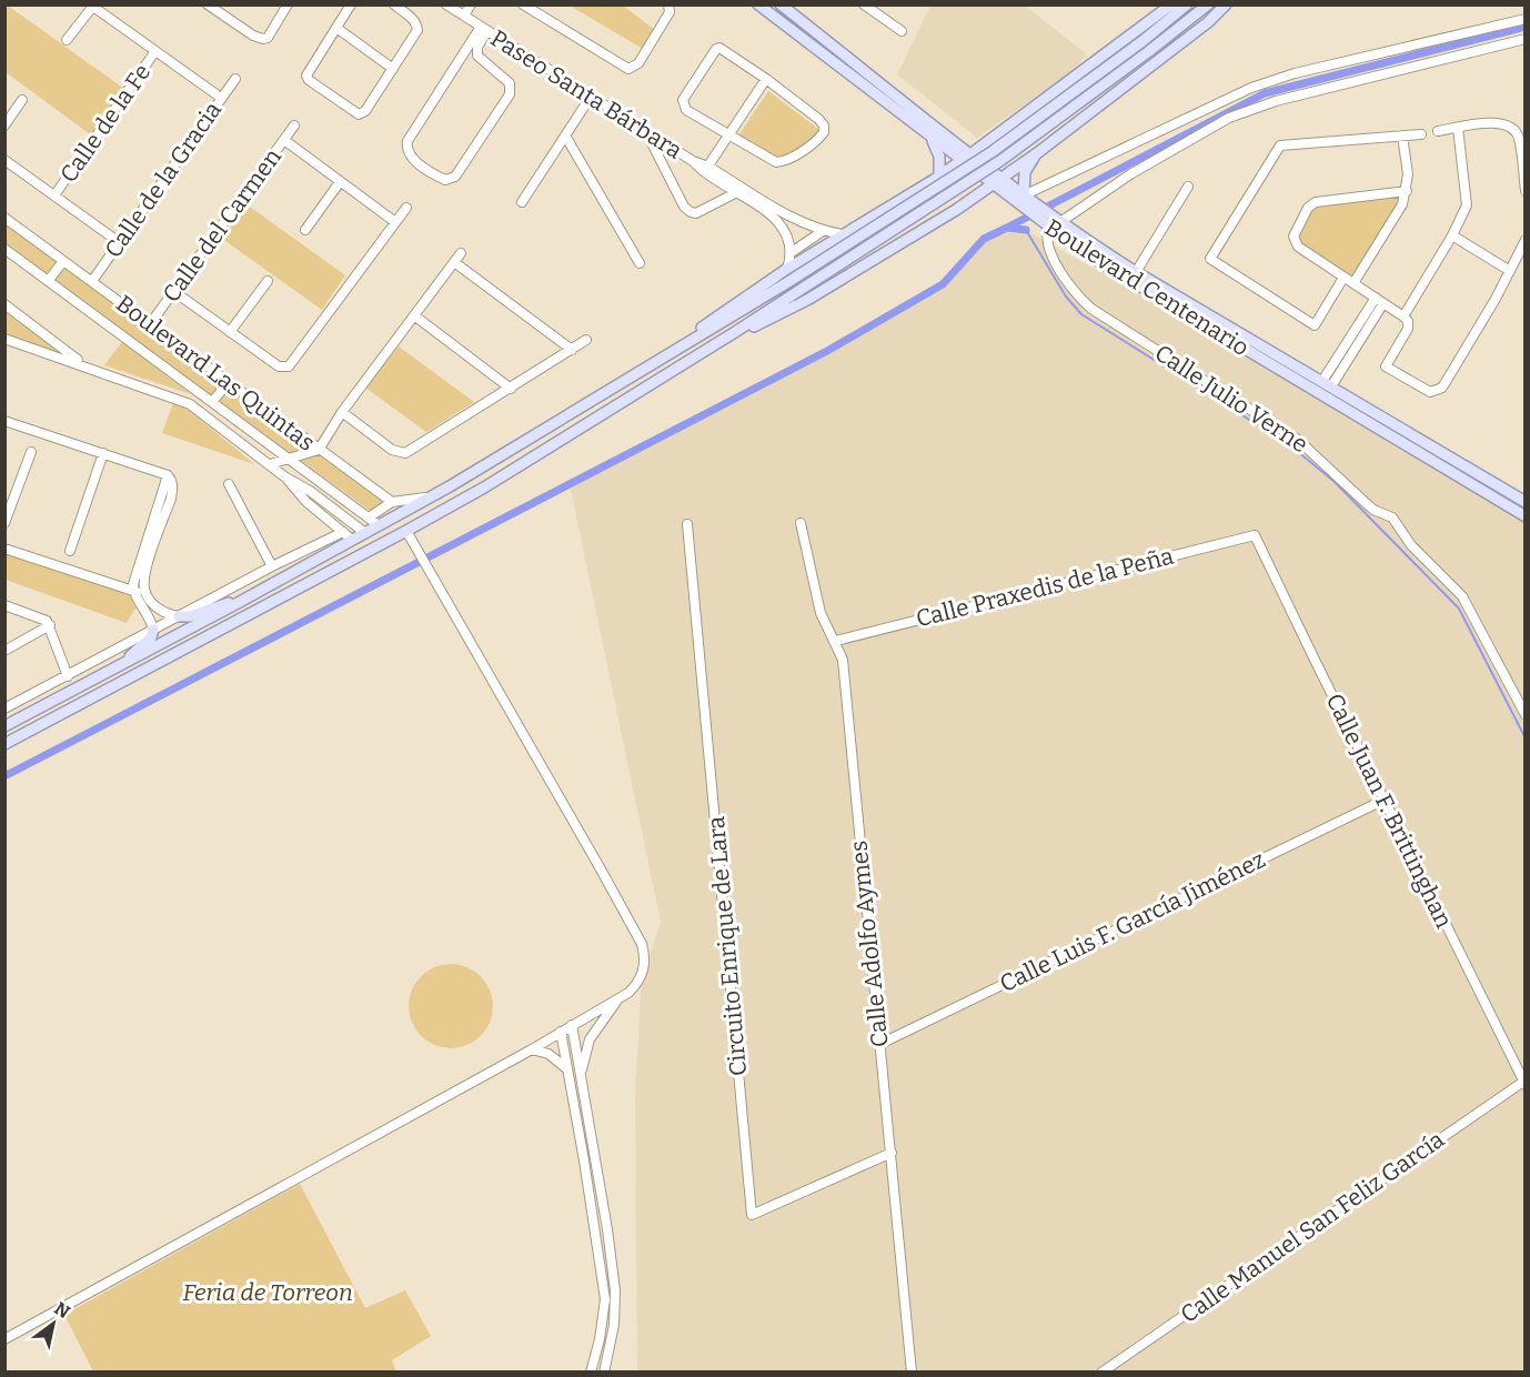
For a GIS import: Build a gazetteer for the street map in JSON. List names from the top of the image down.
{
  "streets": {
    "main road": ["Boulevard Centenario"],
    "street": [
      "Paseo Santa Bárbara",
      "Calle de la Fe",
      "Calle de la Gracia",
      "Calle del Carmen",
      "Boulevard Las Quintas",
      "Calle Julio Verne",
      "Calle Praxedis de la Peña",
      "Calle Juan F. Brittinghan",
      "Calle Luis F. García Jiménez",
      "Calle Adolfo Aymes",
      "Circuito Enrique de Lara",
      "Calle Manuel San Feliz García"
    ]
  },
  "crossings": [
    ["Calle de la Gracia", "Boulevard Las Quintas"],
    ["Calle del Carmen", "Boulevard Las Quintas"],
    ["Boulevard Centenario", "Calle Julio Verne"],
    ["Calle Praxedis de la Peña", "Calle Juan F. Brittinghan"],
    ["Calle Praxedis de la Peña", "Calle Adolfo Aymes"],
    ["Calle Juan F. Brittinghan", "Calle Luis F. García Jiménez"],
    ["Calle Juan F. Brittinghan", "Calle Manuel San Feliz García"],
    ["Calle Luis F. García Jiménez", "Calle Adolfo Aymes"],
    ["Calle Adolfo Aymes", "Circuito Enrique de Lara"]
  ],
  "parks": ["Feria de Torreon"],
  "north": "top right"
}
